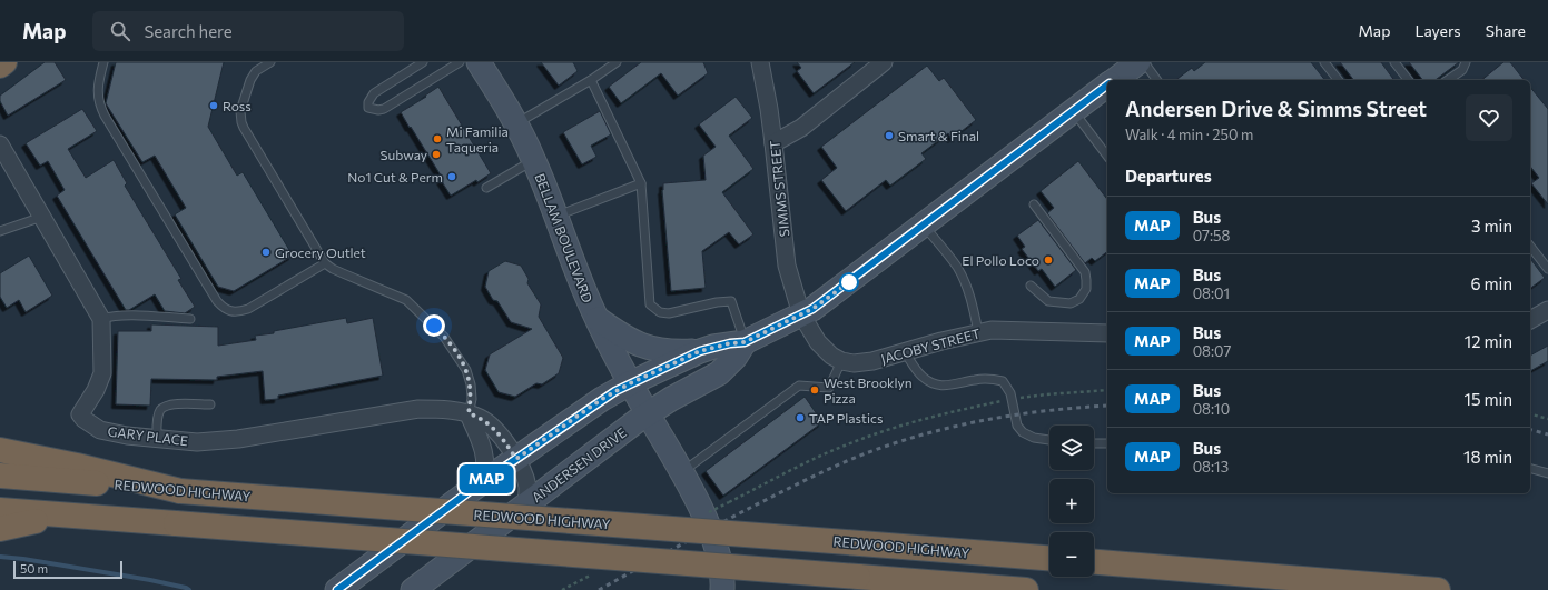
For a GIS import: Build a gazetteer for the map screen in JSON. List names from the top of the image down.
{
  "streets": {
    "highway": ["REDWOOD HIGHWAY"],
    "main road": ["BELLAM BOULEVARD", "ANDERSEN DRIVE"],
    "street": ["SIMMS STREET", "JACOBY STREET", "GARY PLACE"]
  },
  "crossings": [
    ["SIMMS STREET", "ANDERSEN DRIVE"],
    ["BELLAM BOULEVARD", "ANDERSEN DRIVE"],
    ["GARY PLACE", "ANDERSEN DRIVE"]
  ],
  "places": [
    "Ross",
    "Smart & Final",
    "Mi Familia Taqueria",
    "Subway",
    "No1 Cut & Perm",
    "Grocery Outlet",
    "El Pollo Loco",
    "West Brooklyn Pizza",
    "TAP Plastics"
  ],
  "lines": ["bus line MAP"],
  "scale_bar": "50 m",
  "page": {
    "header": "Map",
    "search": "Search here",
    "nav": ["Map", "Layers", "Share"],
    "on_map": "MAP",
    "heading": [
      ["Andersen Drive & Simms Street", "Walk · 4 min · 250 m"],
      "Departures"
    ],
    "list": [
      {
        "mark": "MAP",
        "name": "Bus",
        "note": "07:58",
        "value": "3 min"
      },
      {
        "mark": "MAP",
        "name": "Bus",
        "note": "08:01",
        "value": "6 min"
      },
      {
        "mark": "MAP",
        "name": "Bus",
        "note": "08:07",
        "value": "12 min"
      },
      {
        "mark": "MAP",
        "name": "Bus",
        "note": "08:10",
        "value": "15 min"
      },
      {
        "mark": "MAP",
        "name": "Bus",
        "note": "08:13",
        "value": "18 min"
      }
    ],
    "map_buttons": ["+", "−"],
    "scale": "50 m"
  }
}
